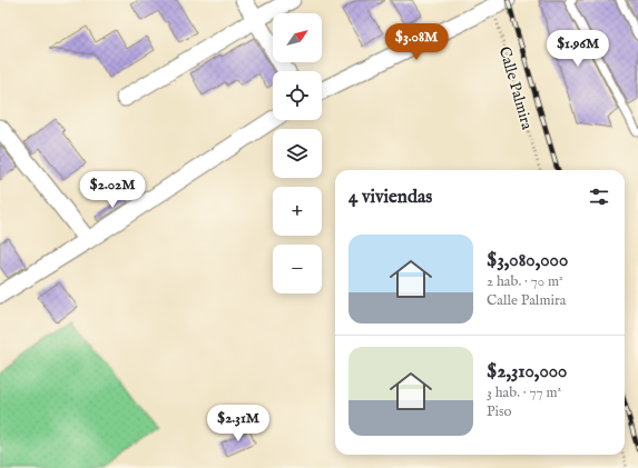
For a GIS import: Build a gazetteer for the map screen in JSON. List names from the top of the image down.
{
  "streets": {
    "path": ["Calle Palmira"]
  },
  "north": "top right",
  "page": {
    "map_buttons": ["+", "−"],
    "price": [
      "$3.08M",
      "$1.96M",
      "$2.02M",
      "$2.31M"
    ],
    "heading": "4 viviendas",
    "list": [
      {
        "name": "$3,080,000",
        "note": "2 hab. · 70 m² · Calle Palmira"
      },
      {
        "name": "$2,310,000",
        "note": "3 hab. · 77 m² · Piso"
      }
    ]
  }
}
